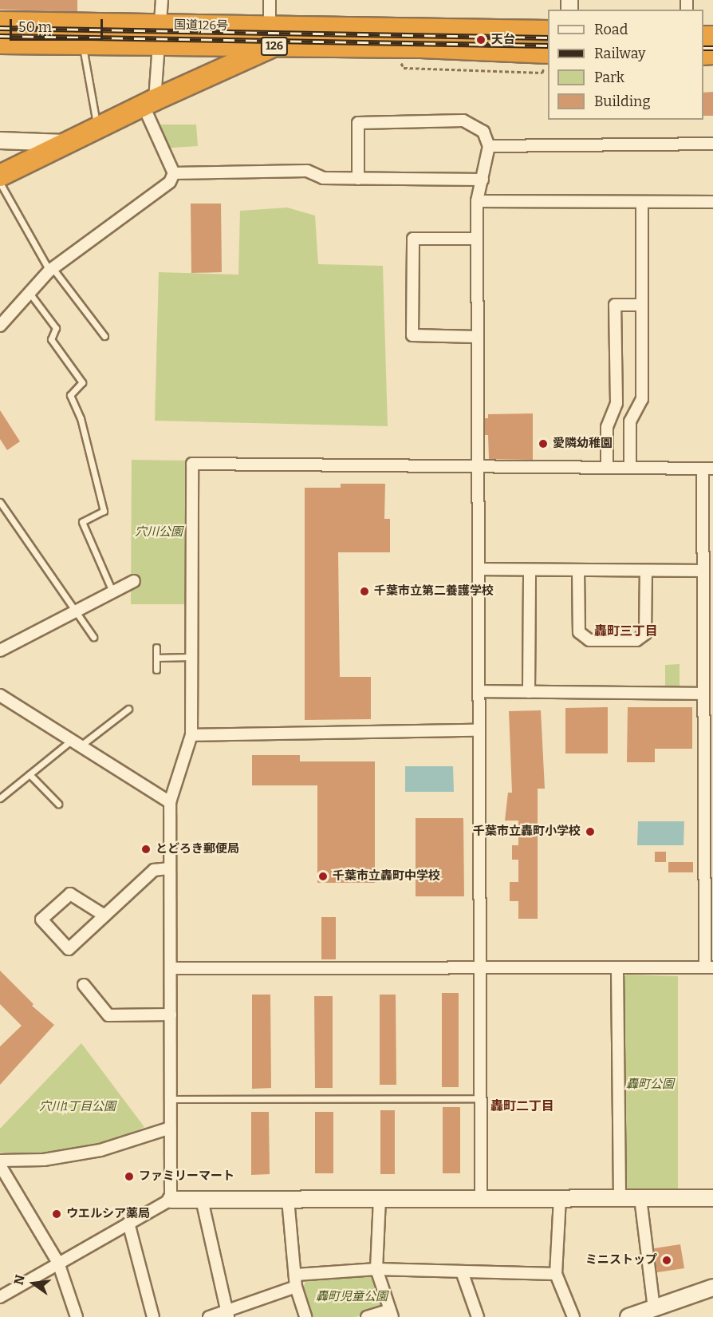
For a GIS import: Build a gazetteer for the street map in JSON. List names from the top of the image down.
{
  "streets": {
    "highway": ["国道126号", "126"]
  },
  "districts": ["轟町三丁目", "轟町二丁目"],
  "parks": [
    "穴川公園",
    "轟町公園",
    "穴川1丁目公園",
    "轟町児童公園"
  ],
  "places": [
    "天台",
    "愛隣幼稚園",
    "千葉市立第二養護学校",
    "千葉市立轟町小学校",
    "とどろき郵便局",
    "千葉市立轟町中学校",
    "ファミリーマート",
    "ウエルシア薬局",
    "ミニストップ"
  ],
  "legend": [
    "Road",
    "Railway",
    "Park",
    "Building"
  ],
  "scale_bar": "50 m",
  "north": "left"
}
